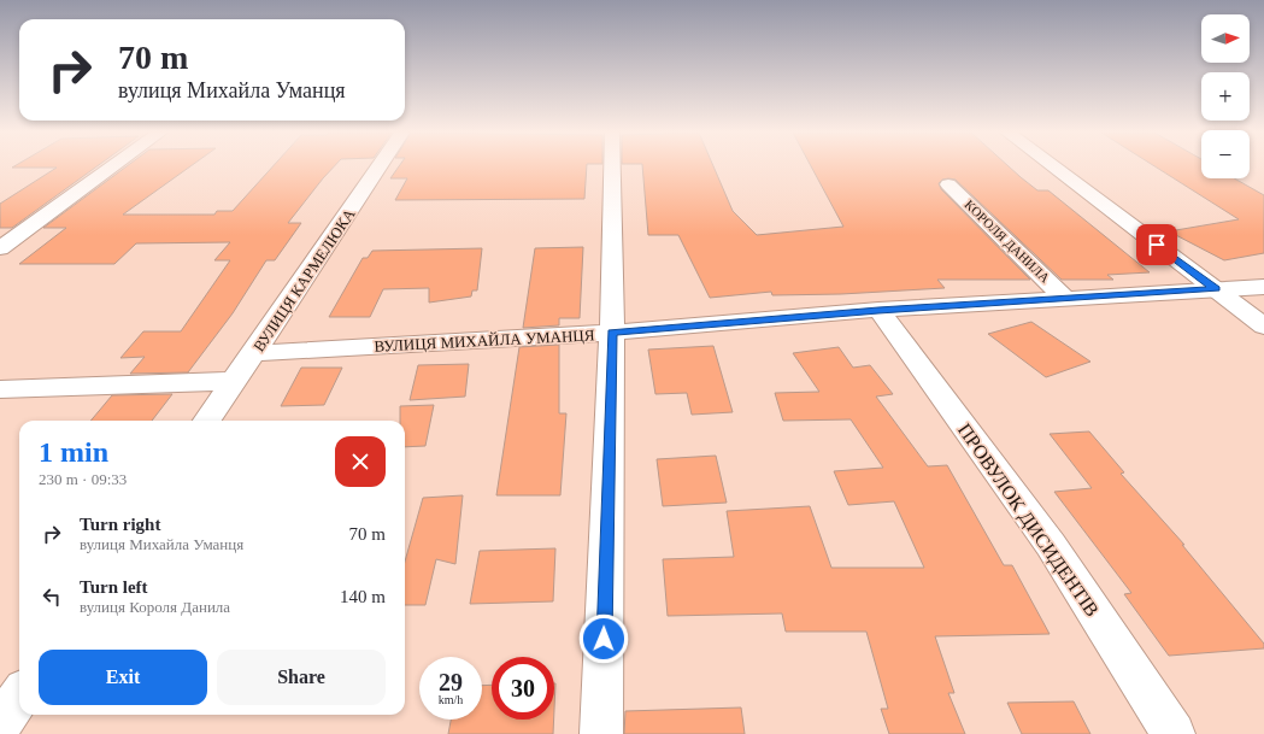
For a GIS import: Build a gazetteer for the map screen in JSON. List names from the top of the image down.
{
  "streets": {
    "street": [
      "КОРОЛЯ ДАНИЛА",
      "ВУЛИЦЯ КАРМЕЛЮКА",
      "ВУЛИЦЯ МИХАЙЛА УМАНЦЯ",
      "ПРОВУЛОК ДИСИДЕНТІВ"
    ]
  },
  "crossings": [
    ["КОРОЛЯ ДАНИЛА", "ВУЛИЦЯ МИХАЙЛА УМАНЦЯ"],
    ["ВУЛИЦЯ КАРМЕЛЮКА", "ВУЛИЦЯ МИХАЙЛА УМАНЦЯ"],
    ["ВУЛИЦЯ МИХАЙЛА УМАНЦЯ", "ПРОВУЛОК ДИСИДЕНТІВ"]
  ],
  "north": "right",
  "page": {
    "map_buttons": ["+", "−"],
    "turn": ["70 m", "вулиця Михайла Уманця"],
    "heading": ["1 min", "230 m · 09:33"],
    "list": [
      {
        "name": "Turn right",
        "note": "вулиця Михайла Уманця",
        "value": "70 m"
      },
      {
        "name": "Turn left",
        "note": "вулиця Короля Данила",
        "value": "140 m"
      }
    ],
    "buttons": ["Exit", "Share"],
    "speed": "29 km/h",
    "limit": "30"
  }
}
